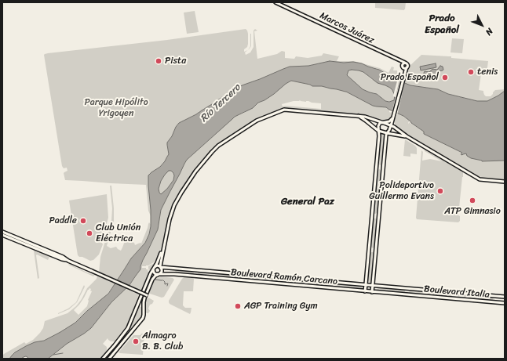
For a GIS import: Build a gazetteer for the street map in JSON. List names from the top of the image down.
{
  "streets": {
    "main road": ["Marcos Juárez", "Boulevard Ramón Carcano", "Boulevard Italia"]
  },
  "crossings": [
    ["Boulevard Ramón Carcano", "Boulevard Italia"]
  ],
  "districts": ["Prado Español", "General Paz"],
  "water": ["Río Tercero"],
  "parks": ["Parque Hipólito Yrigoyen"],
  "places": [
    "Pista",
    "tenis",
    "Prado Español",
    "Polideportivo Guillermo Evans",
    "ATP Gimnasio",
    "Paddle",
    "Club Unión Eléctrica",
    "AGP Training Gym",
    "Almagro B. B. Club"
  ],
  "north": "bottom right"
}
